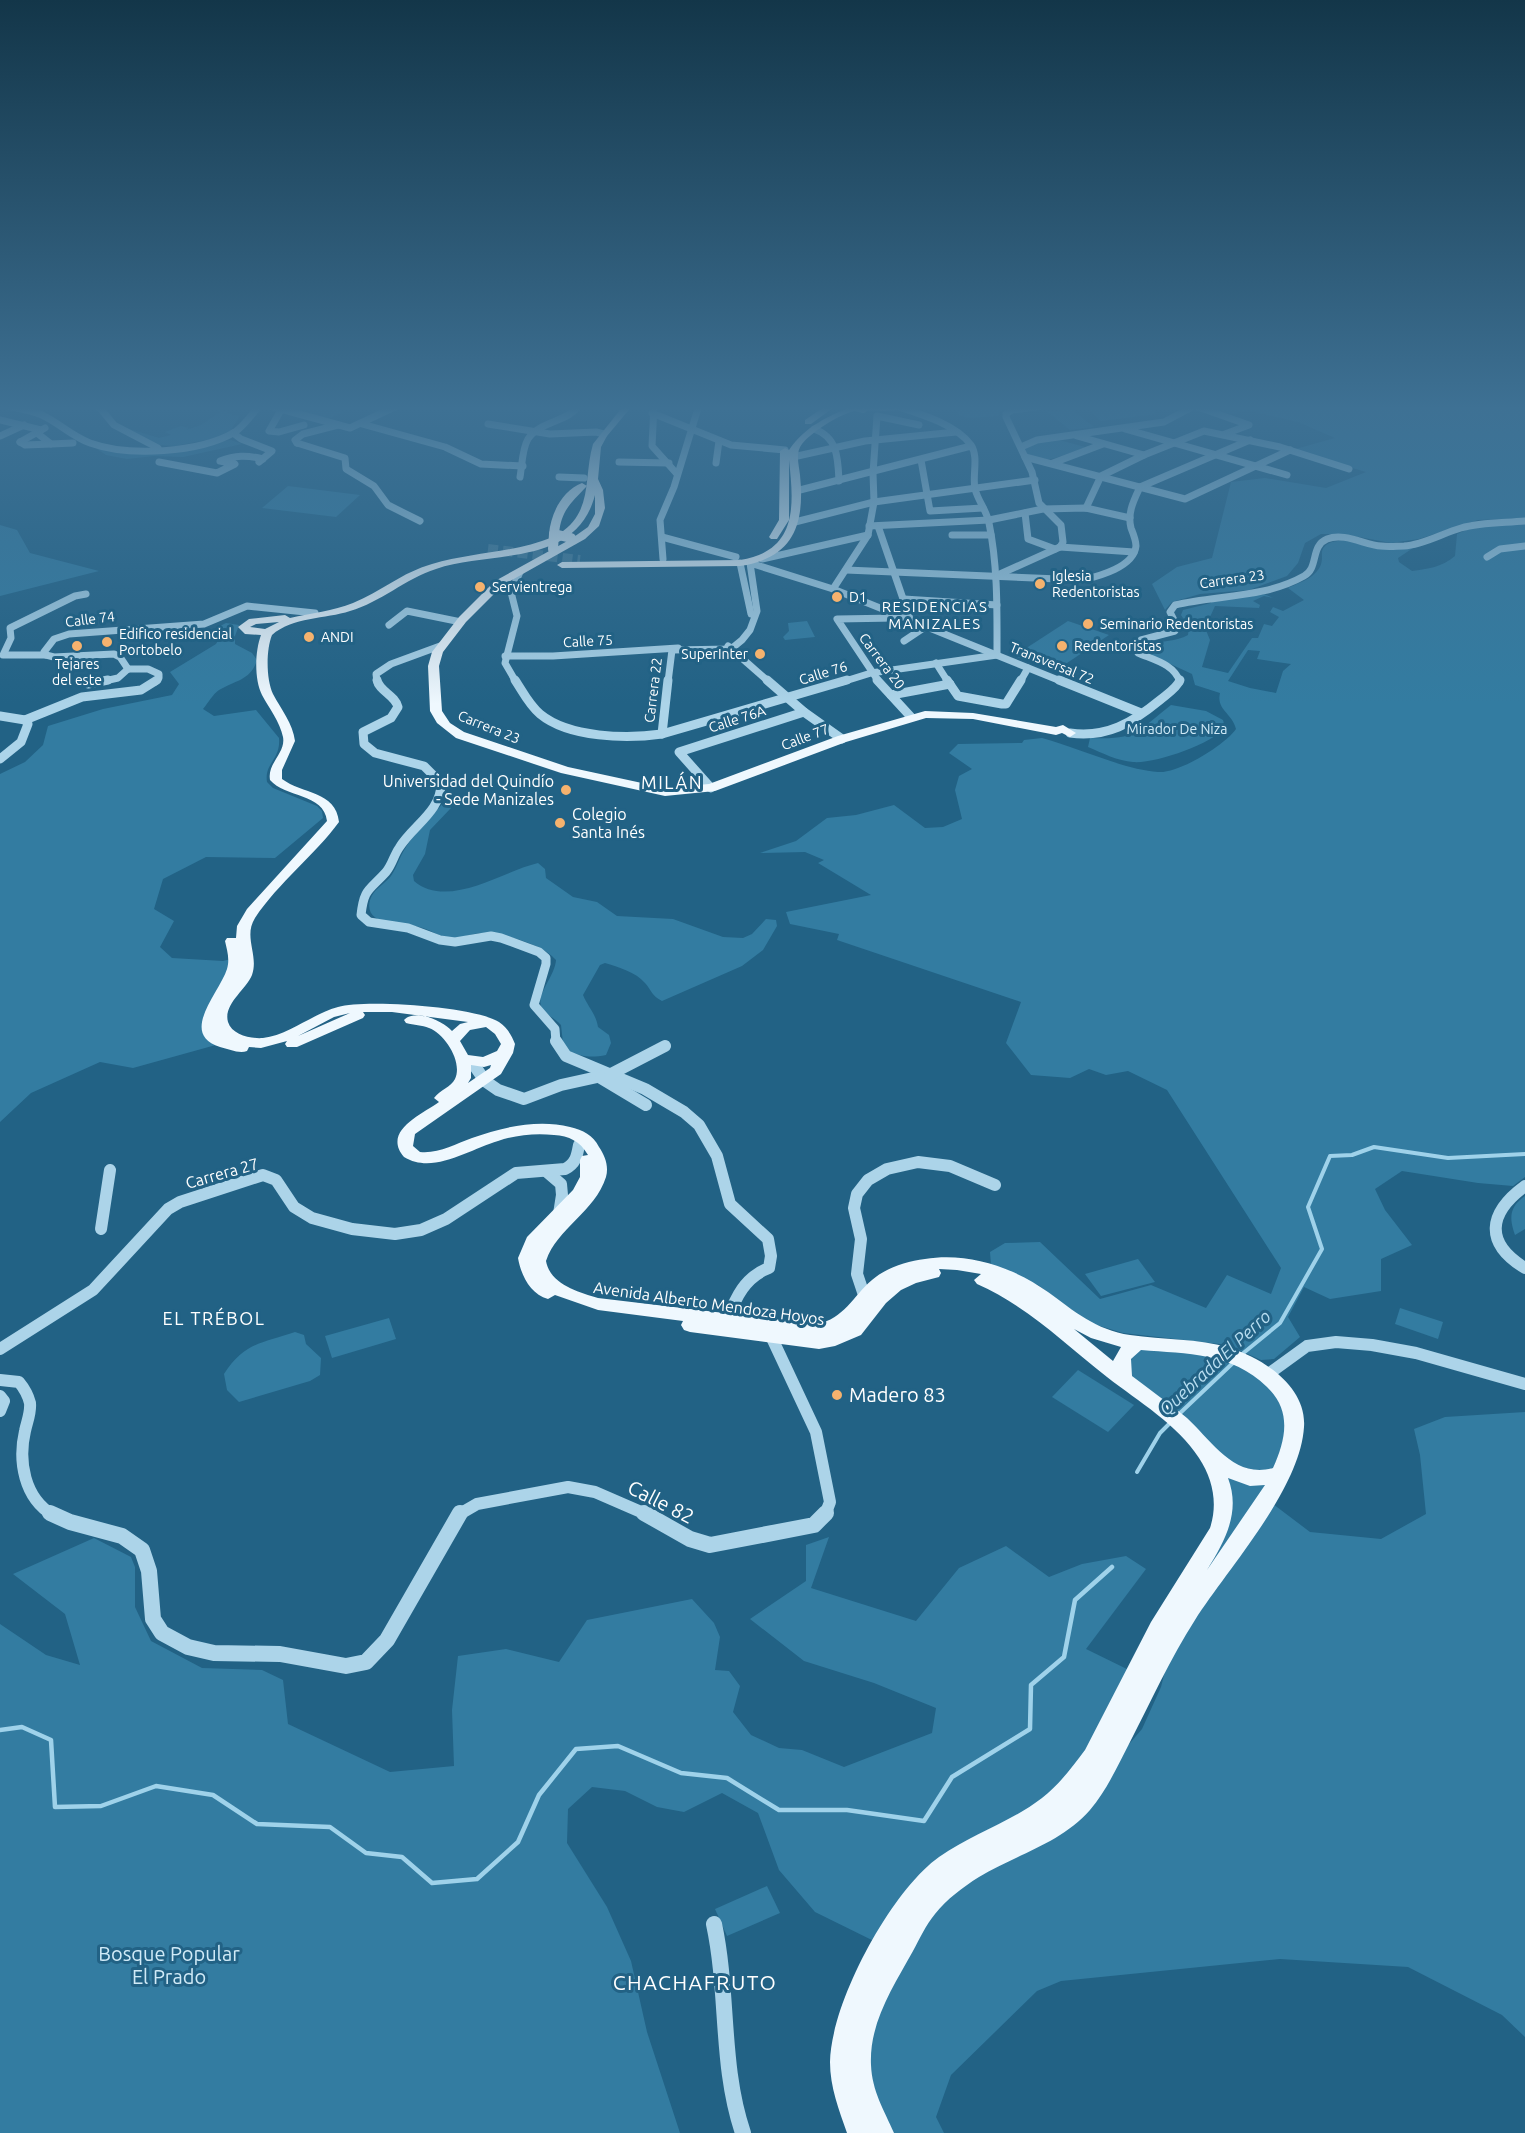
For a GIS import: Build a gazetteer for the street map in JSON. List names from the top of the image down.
{
  "streets": {
    "main road": ["Carrera 23", "Calle 77", "Avenida Alberto Mendoza Hoyos"],
    "street": [
      "Calle 74",
      "Calle 75",
      "Carrera 20",
      "Transversal 72",
      "Calle 76",
      "Carrera 22",
      "Calle 76A",
      "Carrera 27",
      "Calle 82"
    ]
  },
  "crossings": [
    ["Carrera 23", "Carrera 20"],
    ["Carrera 23", "Transversal 72"],
    ["Carrera 23", "Calle 76A"],
    ["Carrera 23", "Calle 77"],
    ["Calle 75", "Calle 76"],
    ["Calle 75", "Carrera 22"],
    ["Carrera 20", "Transversal 72"],
    ["Carrera 20", "Calle 76"],
    ["Carrera 20", "Calle 77"],
    ["Transversal 72", "Calle 76"],
    ["Calle 76", "Carrera 22"],
    ["Calle 76A", "Calle 77"],
    ["Carrera 27", "Avenida Alberto Mendoza Hoyos"],
    ["Avenida Alberto Mendoza Hoyos", "Calle 82"]
  ],
  "districts": [
    "RESIDENCIAS MANIZALES",
    "MILÁN",
    "EL TRÉBOL",
    "CHACHAFRUTO"
  ],
  "water": ["Quebrada El Perro"],
  "parks": ["Mirador De Niza", "Bosque Popular El Prado"],
  "places": [
    "Iglesia Redentoristas",
    "Servientrega",
    "D1",
    "Seminario Redentoristas",
    "ANDI",
    "Edifico residencial Portobelo",
    "Tejares del este",
    "Redentoristas",
    "SuperInter",
    "Universidad del Quindío - Sede Manizales",
    "Colegio Santa Inés",
    "Madero 83"
  ]
}
